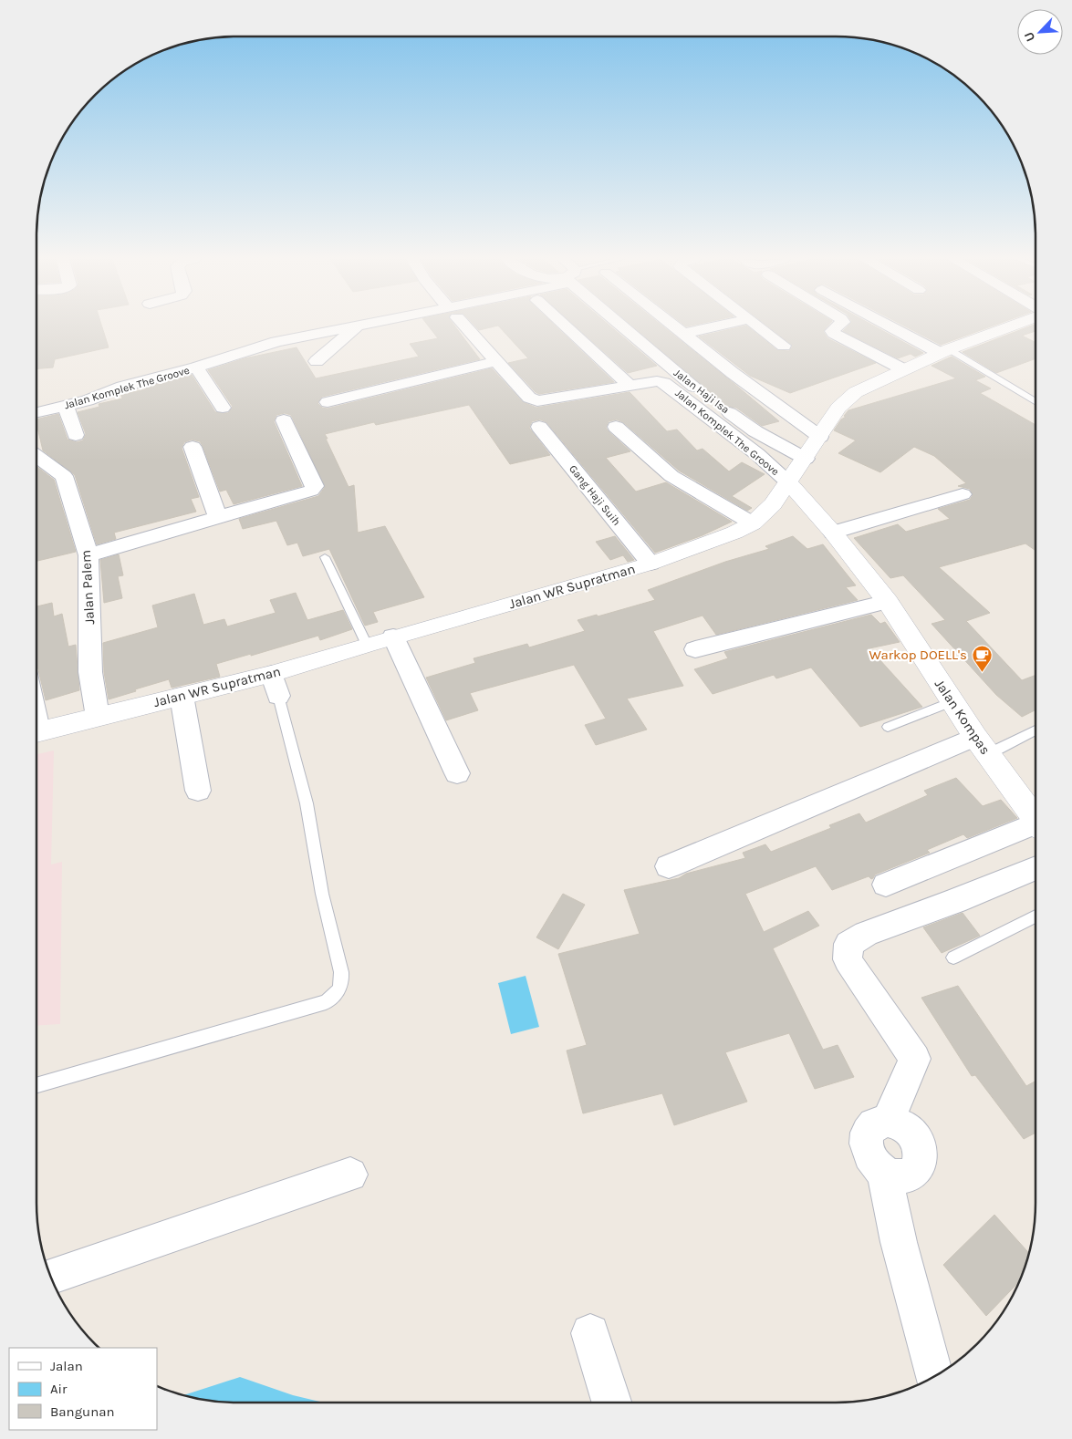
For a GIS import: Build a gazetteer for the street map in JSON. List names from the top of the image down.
{
  "streets": {
    "main road": ["Jalan WR Supratman", "Jalan Kompas"],
    "street": [
      "Jalan Komplek The Groove",
      "Jalan Haji Isa",
      "Gang Haji Suih",
      "Jalan Palem"
    ]
  },
  "crossings": [
    ["Jalan Komplek The Groove", "Jalan WR Supratman"],
    ["Jalan Komplek The Groove", "Jalan Kompas"],
    ["Jalan Haji Isa", "Jalan WR Supratman"],
    ["Gang Haji Suih", "Jalan WR Supratman"],
    ["Jalan WR Supratman", "Jalan Palem"],
    ["Jalan WR Supratman", "Jalan Kompas"]
  ],
  "places": {
    "cafe": ["Warkop DOELL's"]
  },
  "legend": ["Jalan", "Air", "Bangunan"],
  "north": "bottom left"
}
